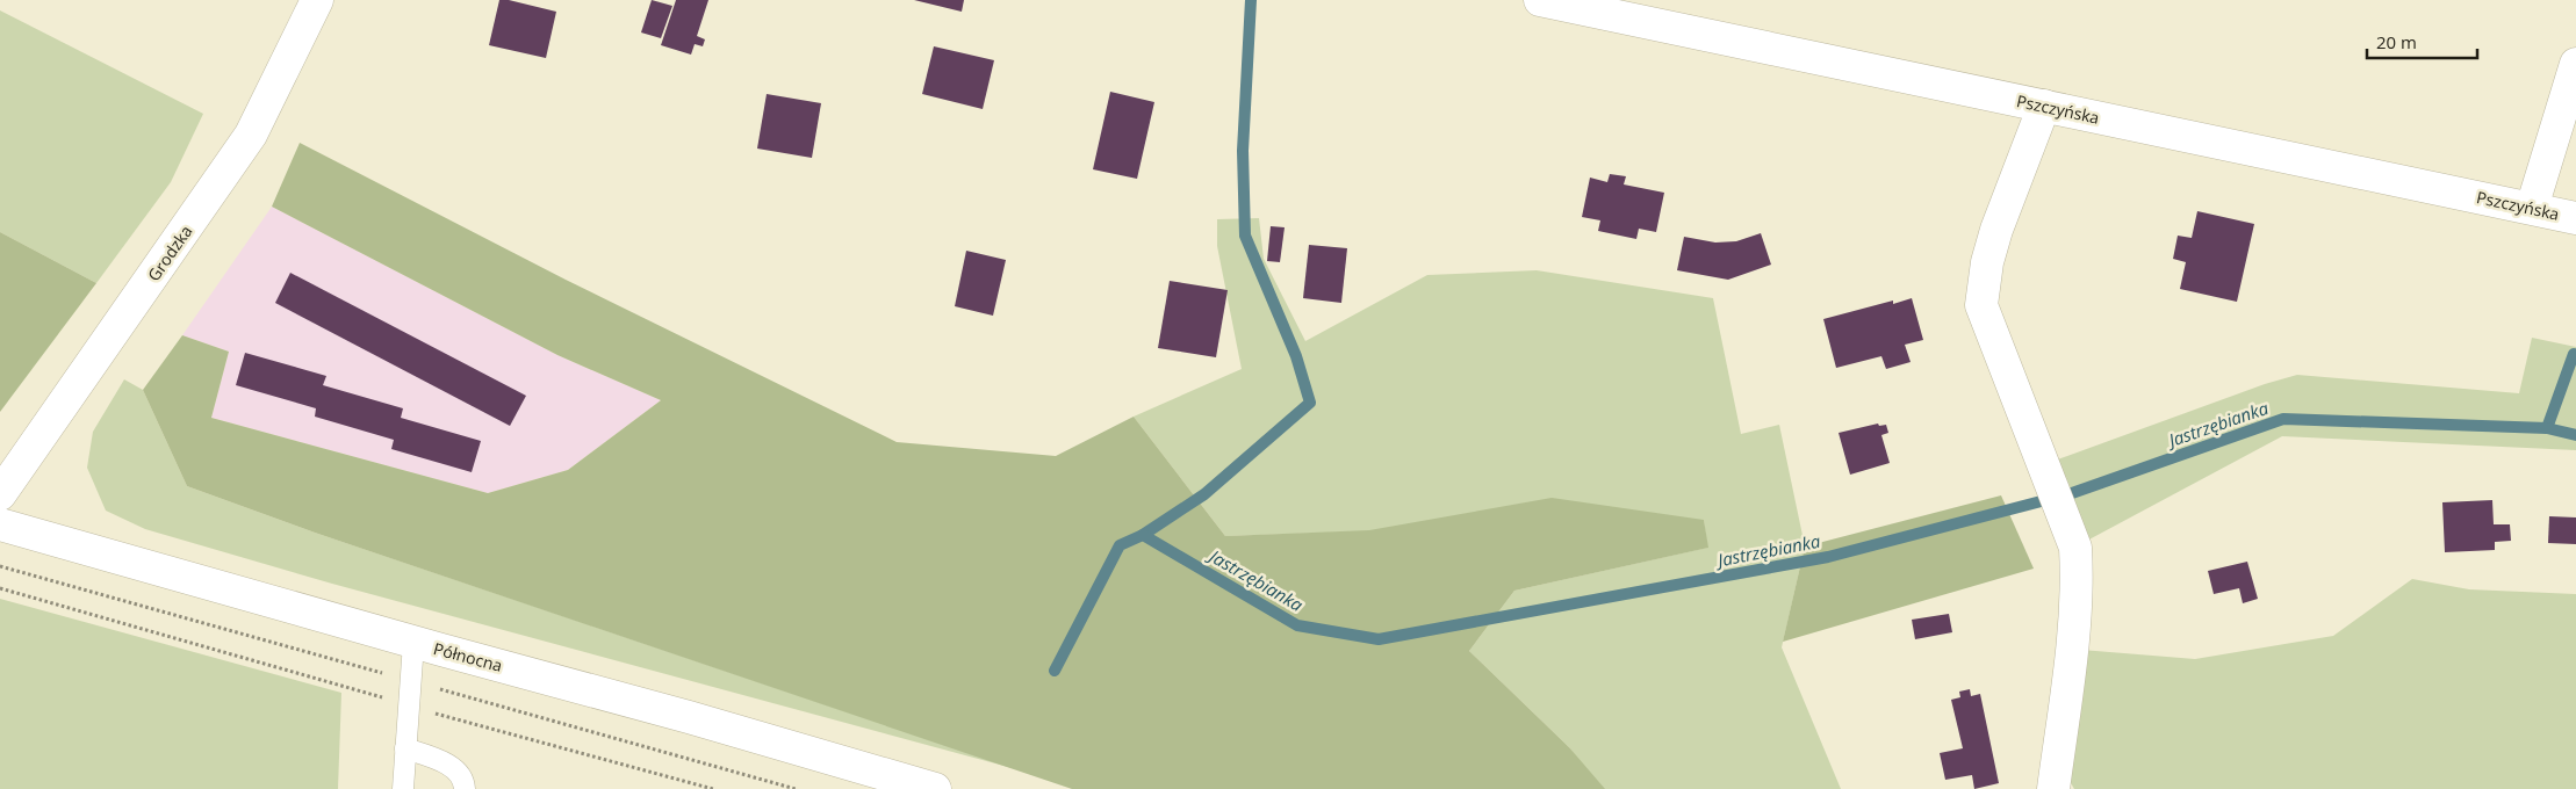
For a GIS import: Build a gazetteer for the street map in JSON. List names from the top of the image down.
{
  "streets": {
    "street": ["Pszczyńska", "Grodzka", "Północna"]
  },
  "water": ["Jastrzębianka"],
  "scale_bar": "20 m"
}
